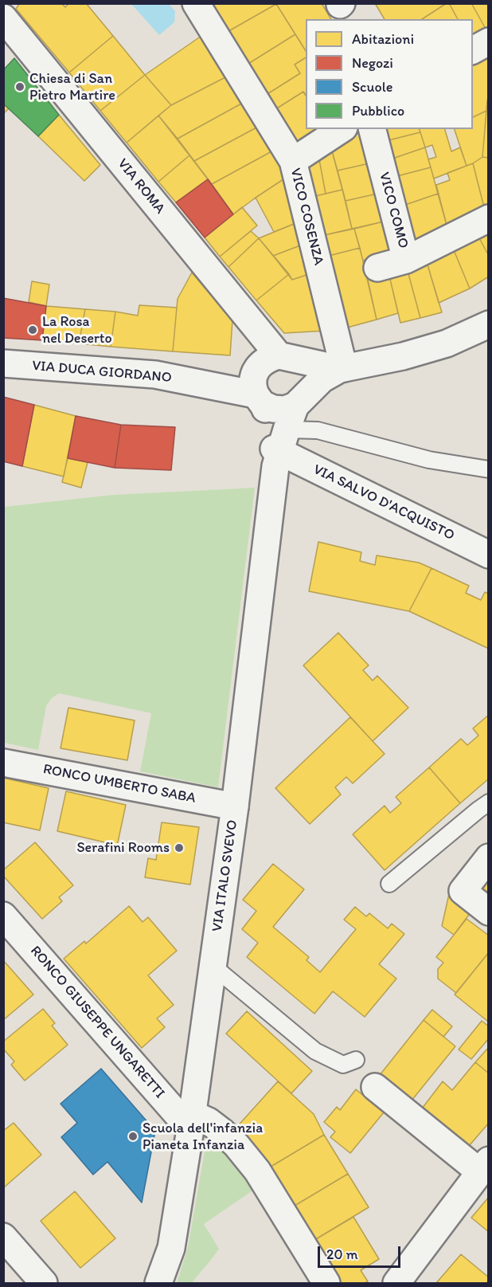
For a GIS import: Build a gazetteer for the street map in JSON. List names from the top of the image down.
{
  "streets": {
    "street": [
      "VIA ROMA",
      "VICO COMO",
      "VICO COSENZA",
      "VIA DUCA GIORDANO",
      "VIA SALVO D'ACQUISTO",
      "RONCO UMBERTO SABA",
      "VIA ITALO SVEVO",
      "RONCO GIUSEPPE UNGARETTI"
    ]
  },
  "crossings": [
    ["VIA ROMA", "VIA DUCA GIORDANO"],
    ["VIA SALVO D'ACQUISTO", "VIA ITALO SVEVO"],
    ["RONCO UMBERTO SABA", "VIA ITALO SVEVO"],
    ["VIA ITALO SVEVO", "RONCO GIUSEPPE UNGARETTI"]
  ],
  "places": [
    "Chiesa di San Pietro Martire",
    "La Rosa nel Deserto",
    "Serafini Rooms",
    "Scuola dell'infanzia Pianeta Infanzia"
  ],
  "legend": [
    "Abitazioni",
    "Negozi",
    "Scuole",
    "Pubblico"
  ],
  "scale_bar": "20 m"
}
